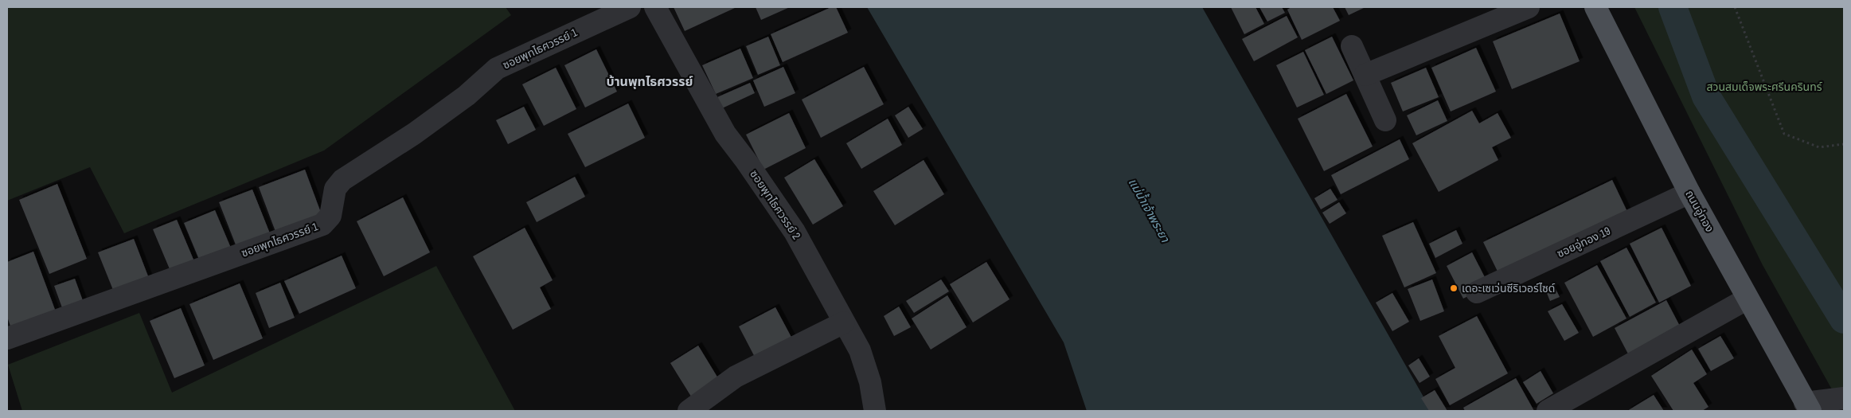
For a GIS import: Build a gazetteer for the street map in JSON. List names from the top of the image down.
{
  "streets": {
    "main road": ["ถนนอู่ทอง"],
    "street": ["ซอยพุทไธศวรรย์ 1", "ซอยพุทไธศวรรย์ 2", "ซอยอู่ทอง 19"]
  },
  "crossings": [
    ["ถนนอู่ทอง", "ซอยอู่ทอง 19"]
  ],
  "districts": ["บ้านพุทไธศวรรย์"],
  "water": ["แม่น้ำเจ้าพระยา"],
  "parks": ["สวนสมเด็จพระศรีนครินทร์"],
  "places": ["เดอะเซเว่นซีริเวอร์ไซด์"]
}
